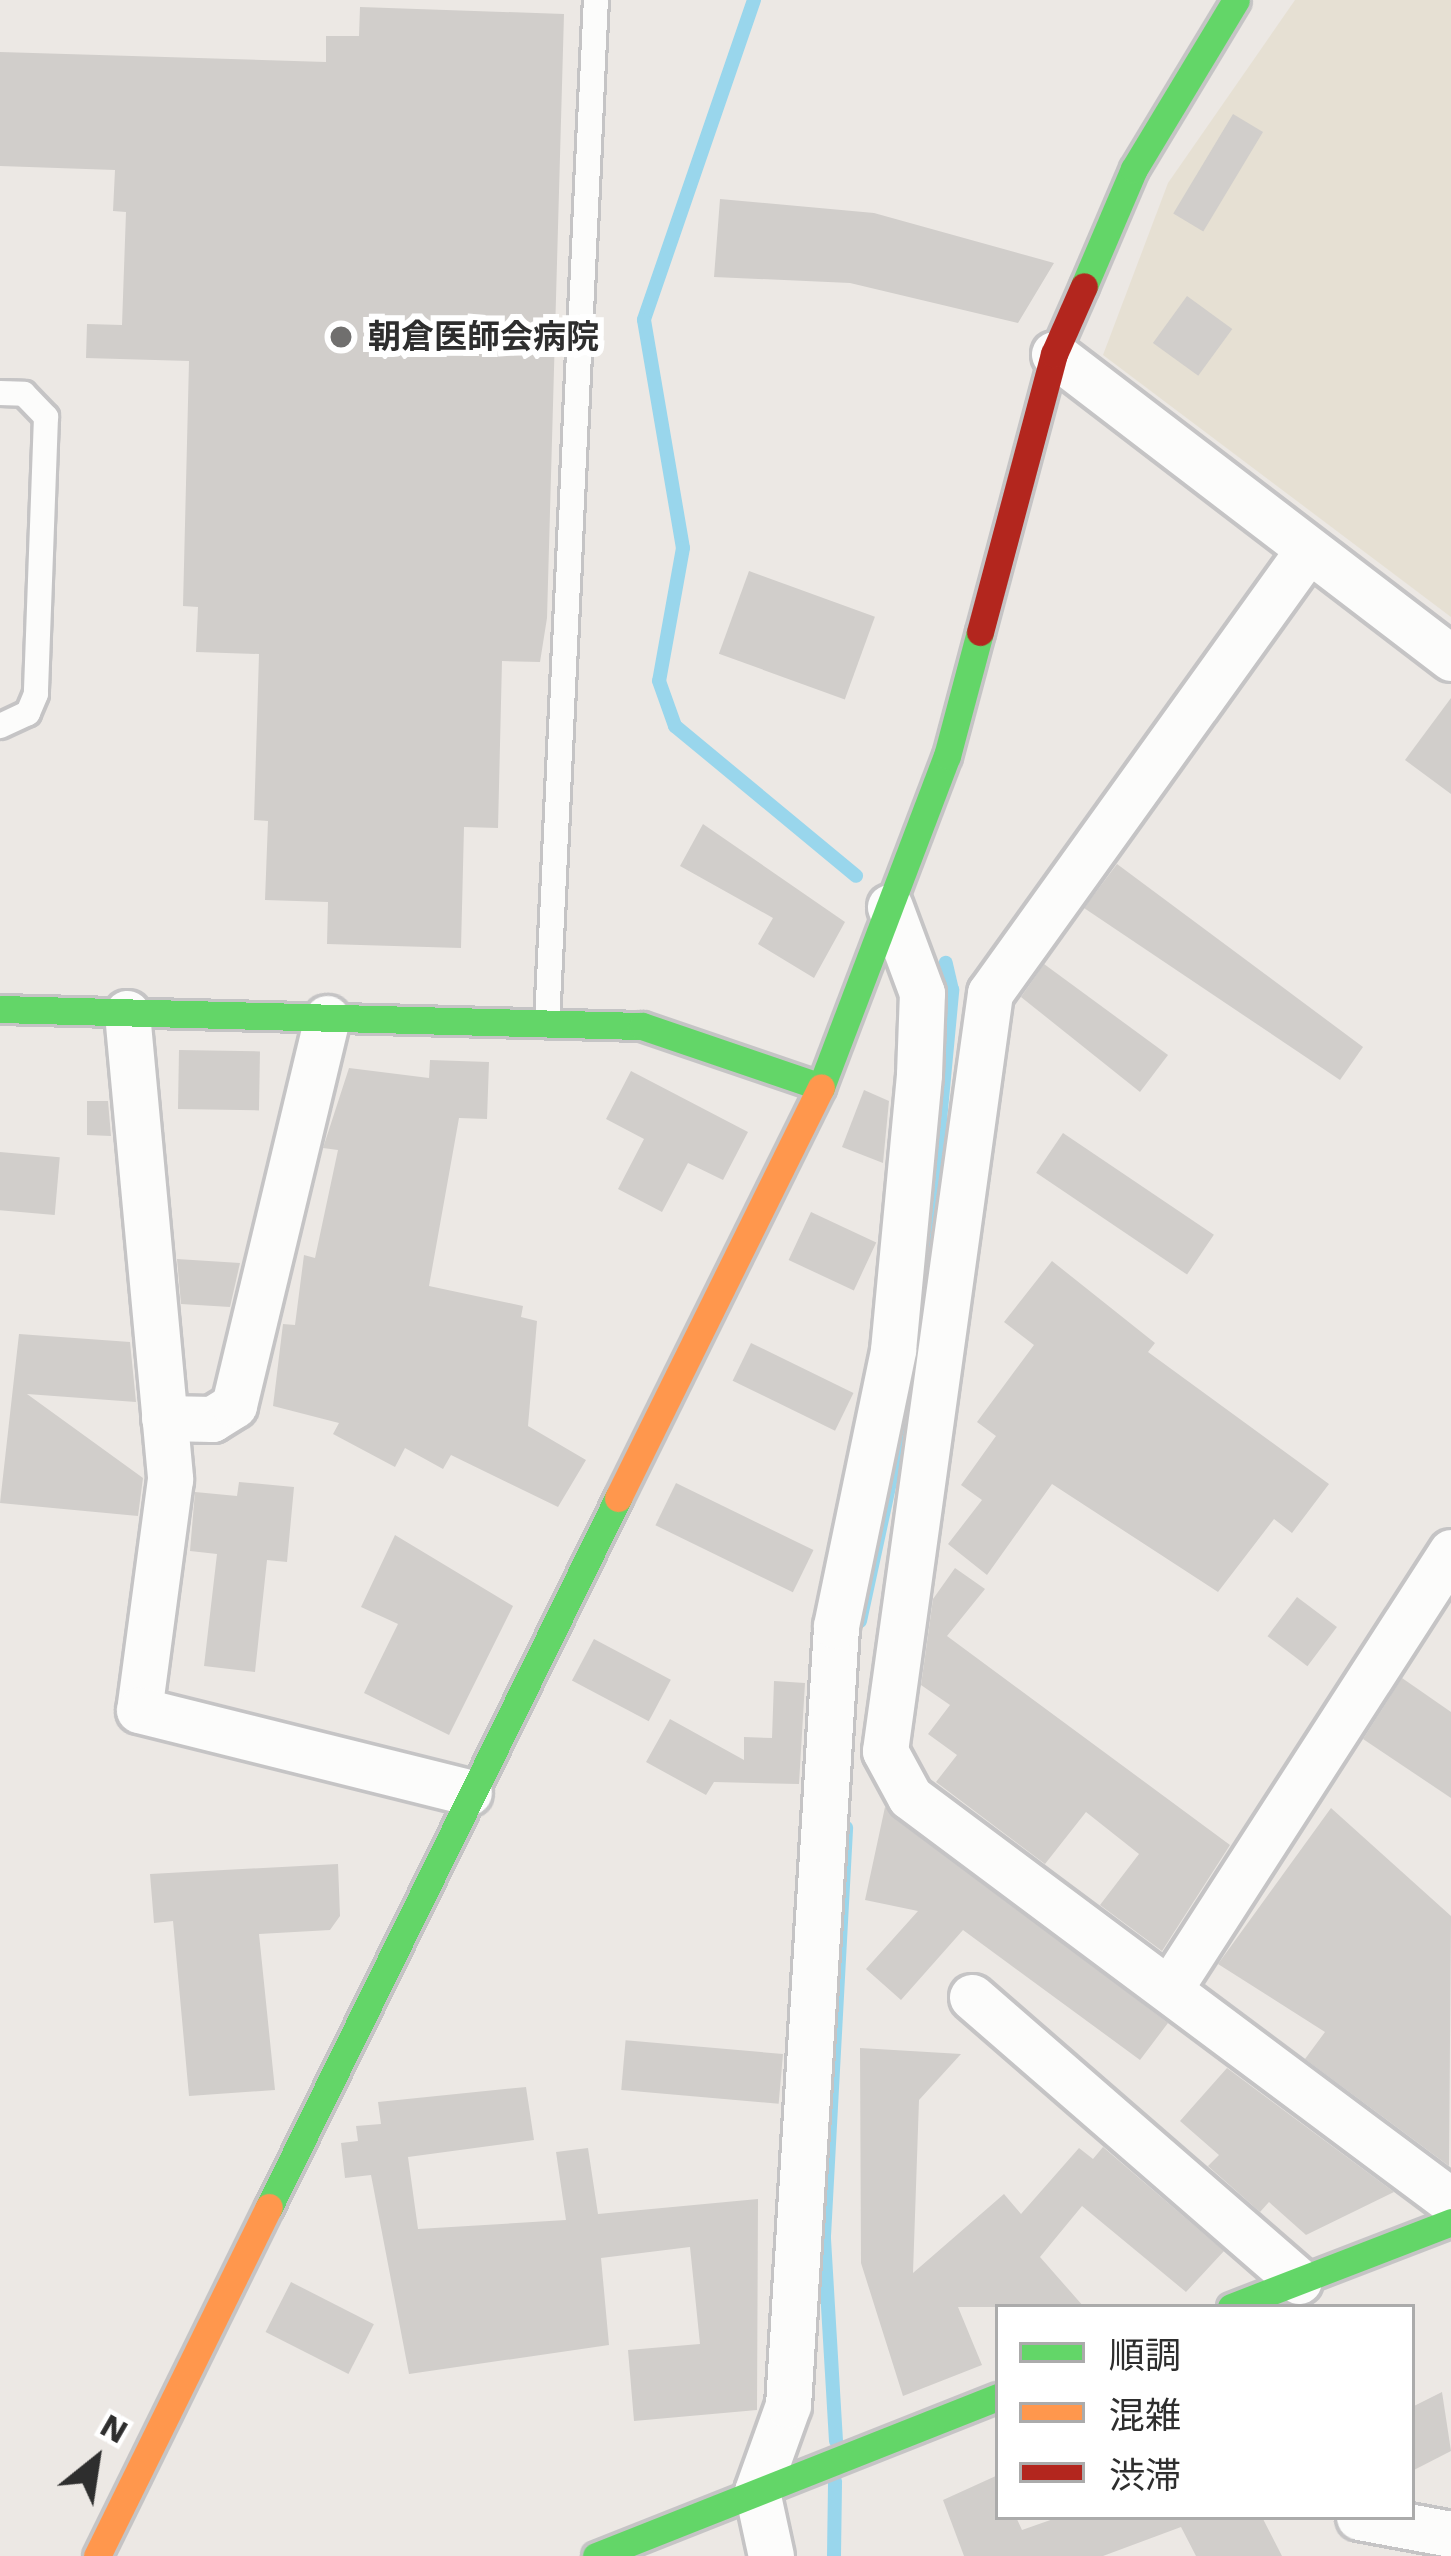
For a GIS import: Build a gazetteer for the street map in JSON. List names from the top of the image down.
{
  "places": ["朝倉医師会病院"],
  "legend": ["順調", "混雑", "渋滞"],
  "north": "top right"
}
